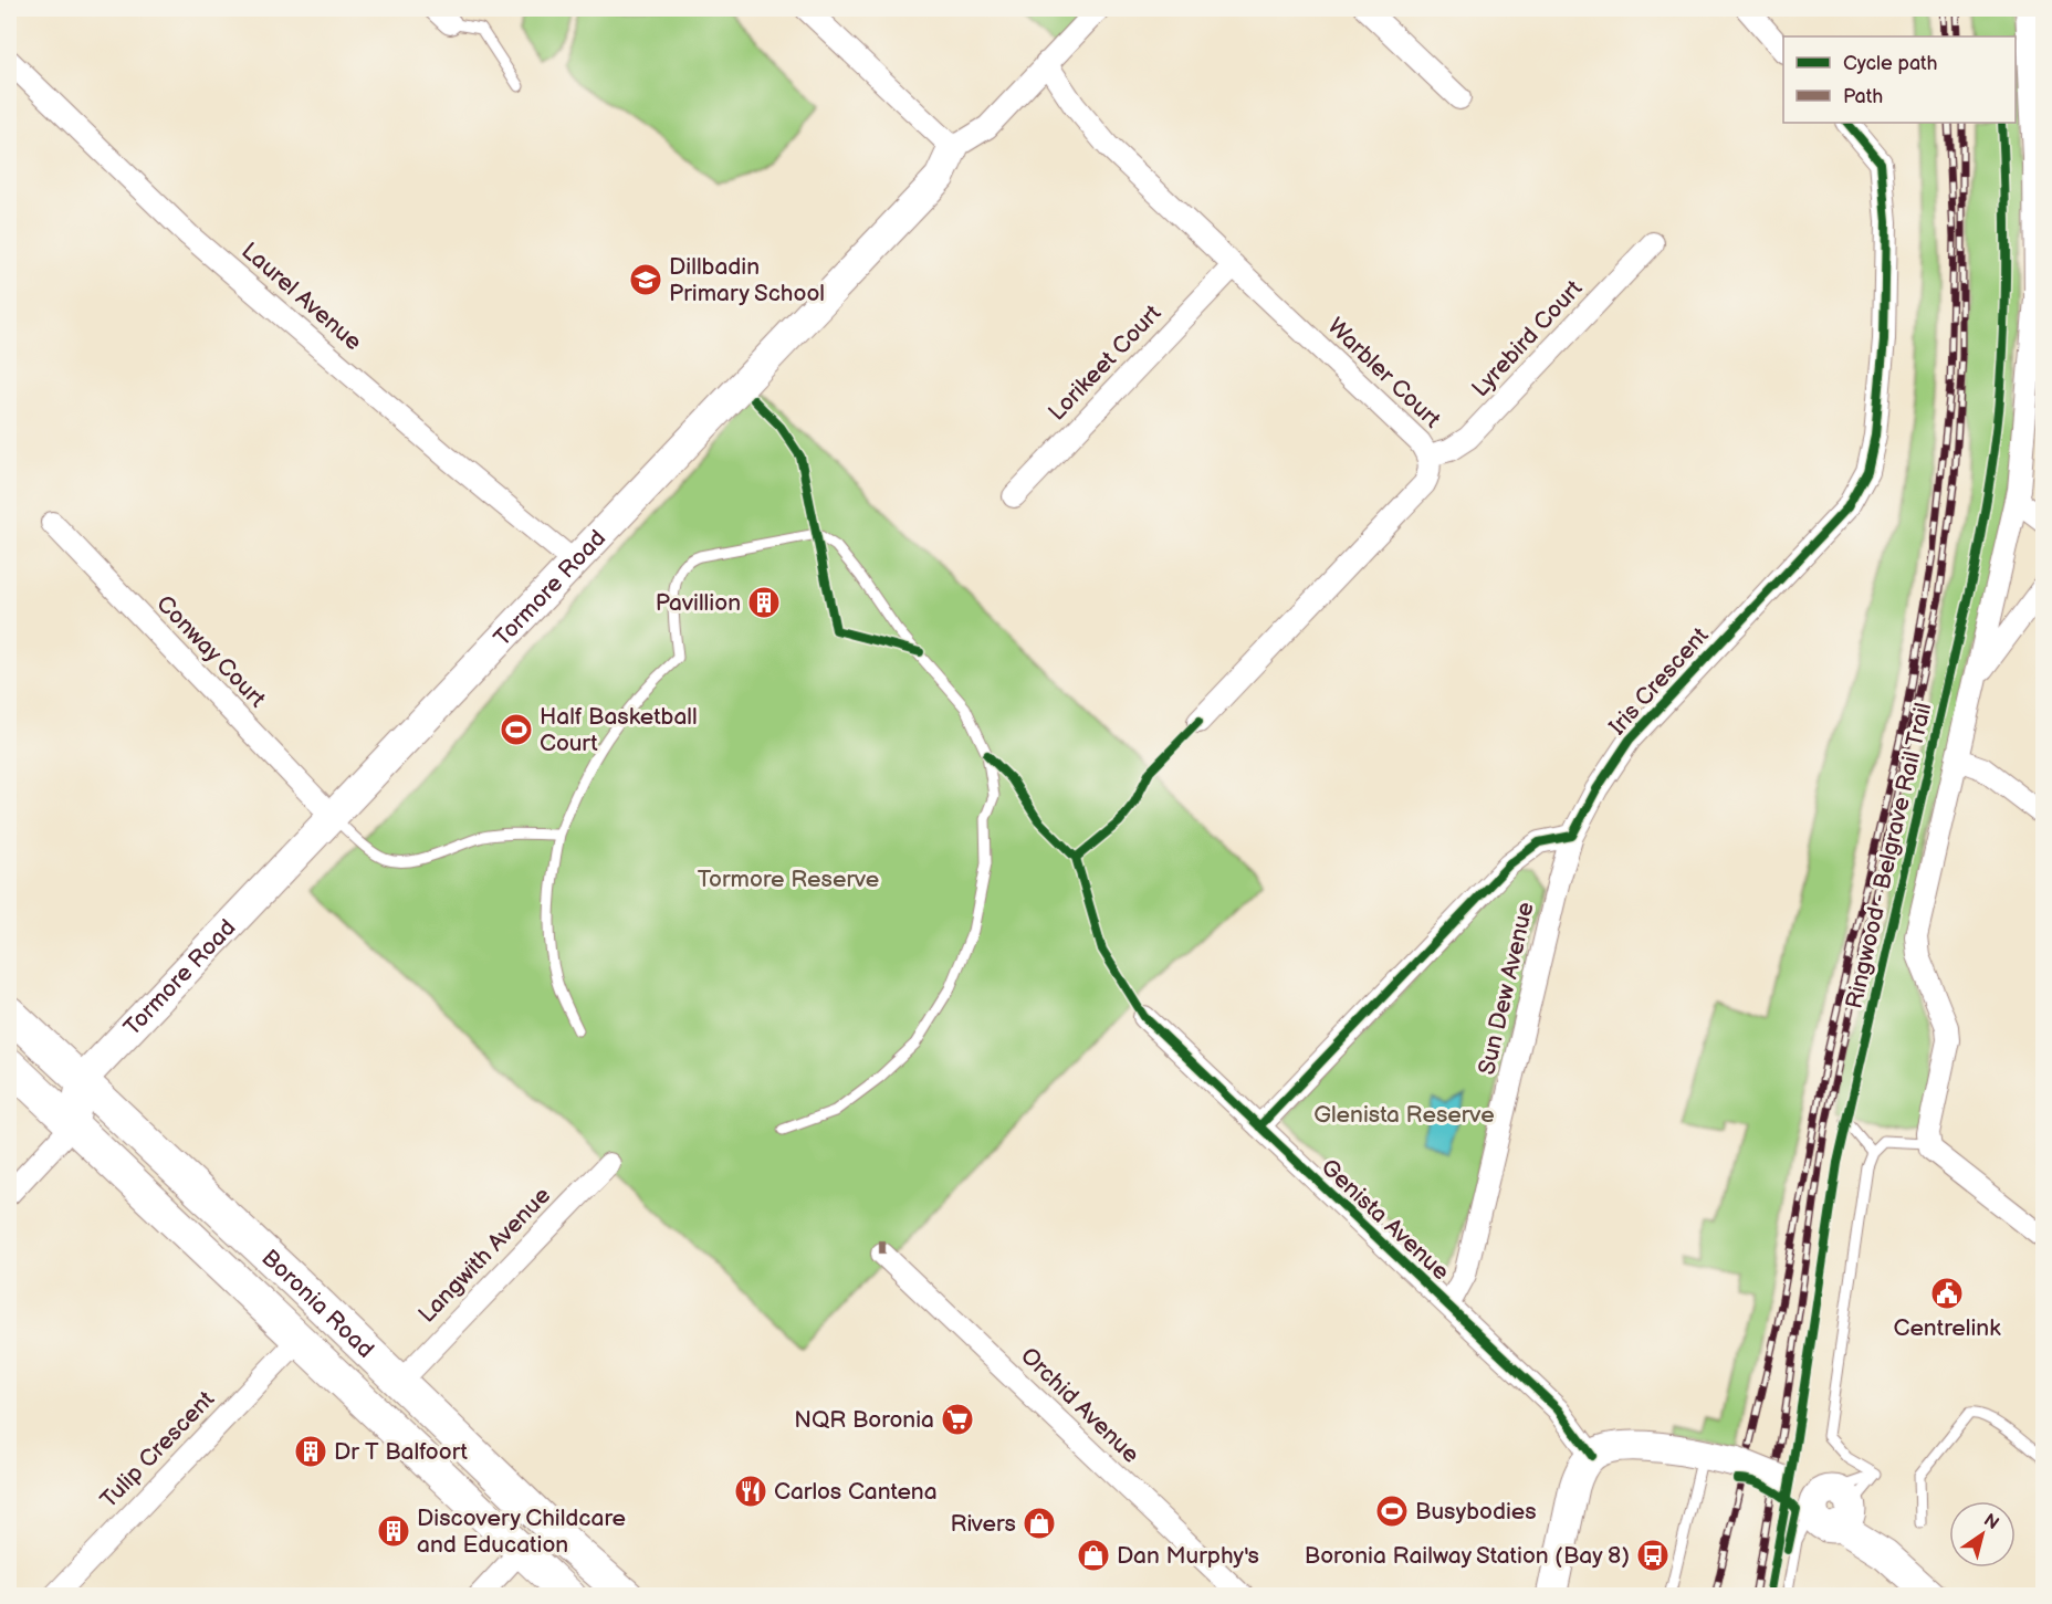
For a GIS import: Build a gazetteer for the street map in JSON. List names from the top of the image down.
{
  "streets": {
    "main road": ["Boronia Road"],
    "street": [
      "Laurel Avenue",
      "Lyrebird Court",
      "Lorikeet Court",
      "Warbler Court",
      "Tormore Road",
      "Conway Court",
      "Iris Crescent",
      "Sun Dew Avenue",
      "Genista Avenue",
      "Langwith Avenue",
      "Orchid Avenue",
      "Tulip Crescent"
    ],
    "cycle path": ["Ringwood - Belgrave Rail Trail"]
  },
  "crossings": [
    ["Laurel Avenue", "Tormore Road"],
    ["Lyrebird Court", "Warbler Court"],
    ["Lorikeet Court", "Warbler Court"],
    ["Tormore Road", "Conway Court"],
    ["Tormore Road", "Boronia Road"],
    ["Iris Crescent", "Sun Dew Avenue"],
    ["Sun Dew Avenue", "Genista Avenue"],
    ["Langwith Avenue", "Boronia Road"],
    ["Boronia Road", "Tulip Crescent"]
  ],
  "parks": ["Tormore Reserve", "Glenista Reserve"],
  "places": {
    "school or university": ["Dillbadin Primary School"],
    "building": ["Pavillion", "Dr T Balfoort", "Discovery Childcare and Education"],
    "sports": ["Half Basketball Court", "Busybodies"],
    "public building": ["Centrelink"],
    "supermarket": ["NQR Boronia"],
    "restaurant": ["Carlos Cantena"],
    "shop": ["Rivers", "Dan Murphy's"],
    "bus stop": ["Boronia Railway Station (Bay 8)"]
  },
  "legend": ["Cycle path", "Path"],
  "north": "top right"
}
